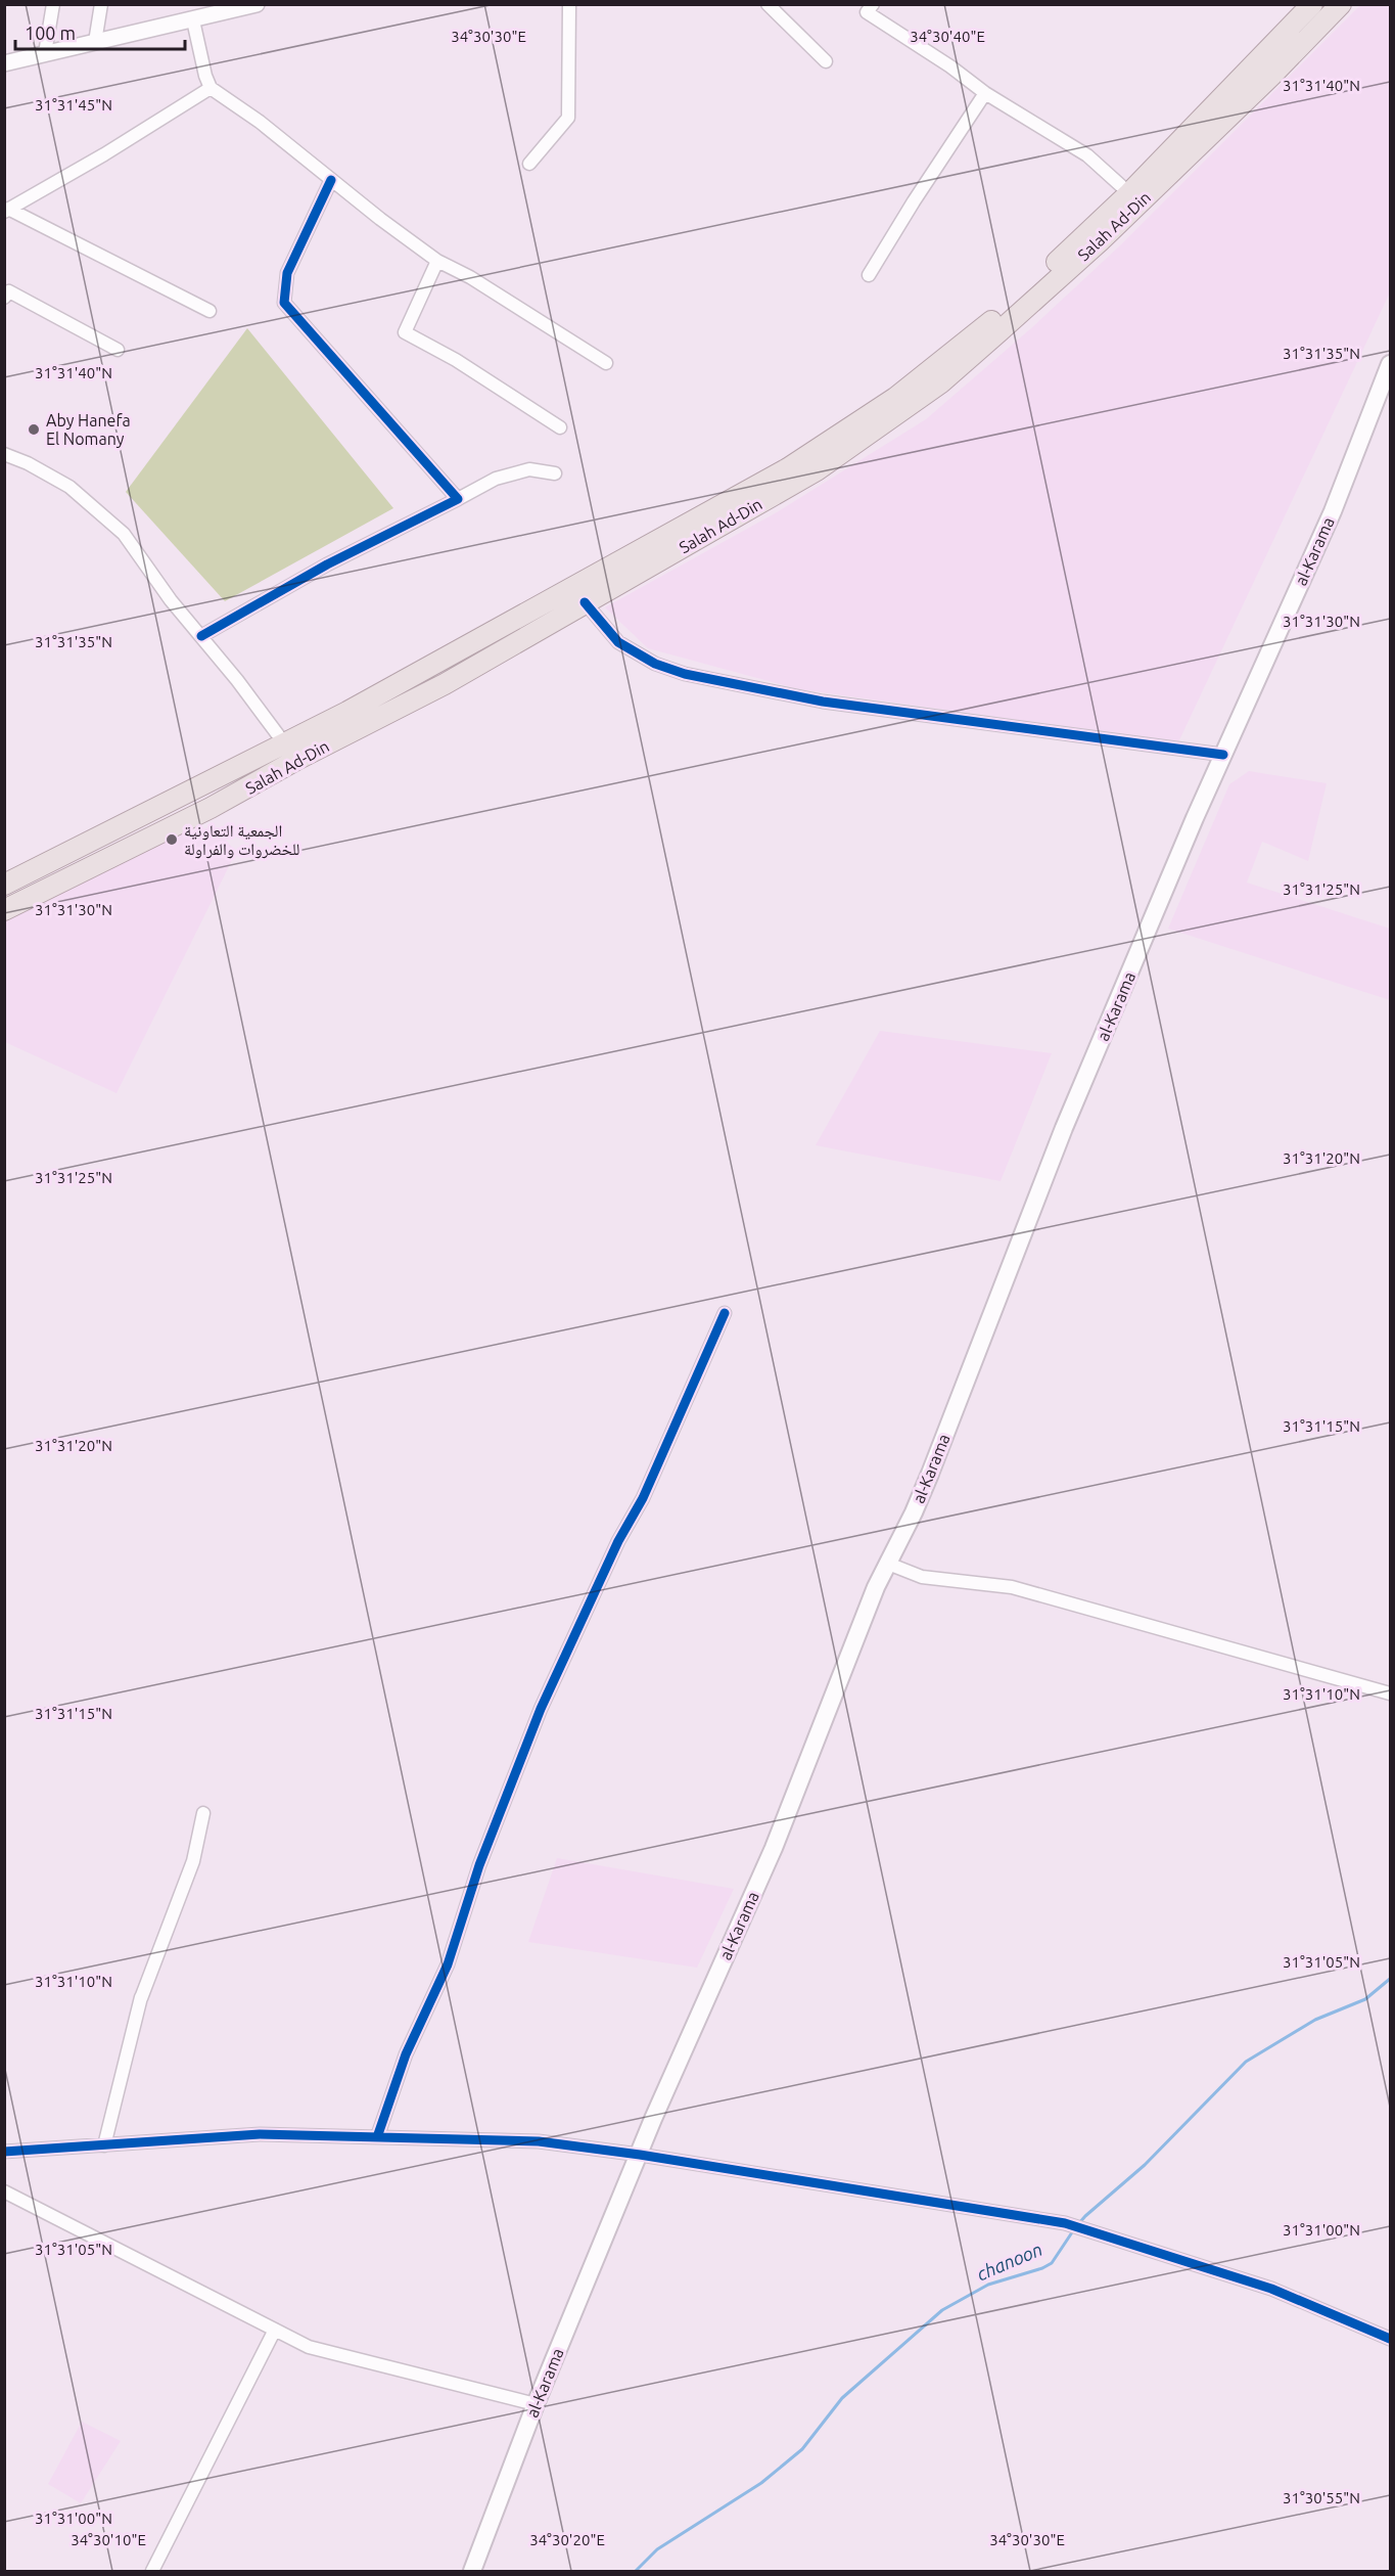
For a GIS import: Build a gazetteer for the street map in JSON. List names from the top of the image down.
{
  "streets": {
    "highway": ["Salah Ad-Din"],
    "main road": ["al-Karama"]
  },
  "water": ["chanoon"],
  "places": ["Aby Hanefa El Nomany", "الجمعية التعاونية للخضروات والفراولة"],
  "scale_bar": "100 m",
  "coordinates": [
    "34°30'30\"E",
    "34°30'40\"E",
    "31°31'40\"N",
    "31°31'45\"N",
    "31°31'35\"N",
    "31°31'30\"N",
    "31°31'25\"N",
    "31°31'20\"N",
    "31°31'15\"N",
    "31°31'10\"N",
    "31°31'05\"N",
    "31°31'00\"N",
    "31°30'55\"N",
    "34°30'10\"E",
    "34°30'20\"E"
  ]
}
